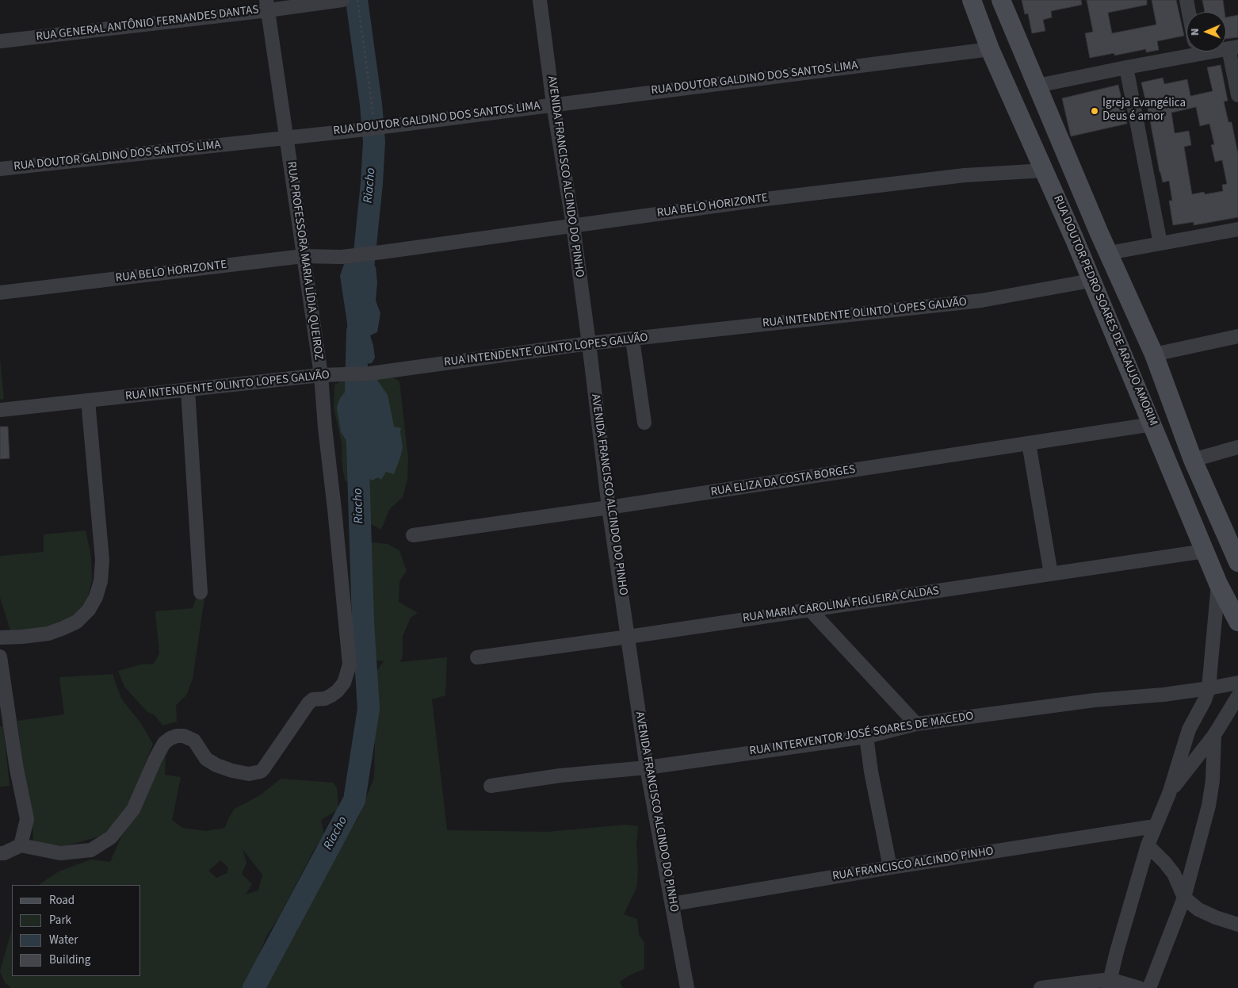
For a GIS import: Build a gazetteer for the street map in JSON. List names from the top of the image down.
{
  "streets": {
    "street": [
      "RUA GENERAL ANTÔNIO FERNANDES DANTAS",
      "RUA DOUTOR GALDINO DOS SANTOS LIMA",
      "AVENIDA FRANCISCO ALCINDO DO PINHO",
      "RUA BELO HORIZONTE",
      "RUA PROFESSORA MARIA LÍDIA QUEIROZ",
      "RUA DOUTOR PEDRO SOARES DE ARAUJO AMORIM",
      "RUA INTENDENTE OLINTO LOPES GALVÃO",
      "RUA ELIZA DA COSTA BORGES",
      "RUA MARIA CAROLINA FIGUEIRA CALDAS",
      "RUA INTERVENTOR JOSÉ SOARES DE MACEDO",
      "RUA FRANCISCO ALCINDO PINHO"
    ]
  },
  "crossings": [
    ["RUA GENERAL ANTÔNIO FERNANDES DANTAS", "RUA PROFESSORA MARIA LÍDIA QUEIROZ"],
    ["RUA DOUTOR GALDINO DOS SANTOS LIMA", "AVENIDA FRANCISCO ALCINDO DO PINHO"],
    ["RUA DOUTOR GALDINO DOS SANTOS LIMA", "RUA PROFESSORA MARIA LÍDIA QUEIROZ"],
    ["RUA DOUTOR GALDINO DOS SANTOS LIMA", "RUA DOUTOR PEDRO SOARES DE ARAUJO AMORIM"],
    ["AVENIDA FRANCISCO ALCINDO DO PINHO", "RUA BELO HORIZONTE"],
    ["AVENIDA FRANCISCO ALCINDO DO PINHO", "RUA INTENDENTE OLINTO LOPES GALVÃO"],
    ["AVENIDA FRANCISCO ALCINDO DO PINHO", "RUA ELIZA DA COSTA BORGES"],
    ["AVENIDA FRANCISCO ALCINDO DO PINHO", "RUA MARIA CAROLINA FIGUEIRA CALDAS"],
    ["AVENIDA FRANCISCO ALCINDO DO PINHO", "RUA INTERVENTOR JOSÉ SOARES DE MACEDO"],
    ["AVENIDA FRANCISCO ALCINDO DO PINHO", "RUA FRANCISCO ALCINDO PINHO"],
    ["RUA BELO HORIZONTE", "RUA PROFESSORA MARIA LÍDIA QUEIROZ"],
    ["RUA BELO HORIZONTE", "RUA DOUTOR PEDRO SOARES DE ARAUJO AMORIM"],
    ["RUA PROFESSORA MARIA LÍDIA QUEIROZ", "RUA INTENDENTE OLINTO LOPES GALVÃO"],
    ["RUA DOUTOR PEDRO SOARES DE ARAUJO AMORIM", "RUA INTENDENTE OLINTO LOPES GALVÃO"],
    ["RUA DOUTOR PEDRO SOARES DE ARAUJO AMORIM", "RUA ELIZA DA COSTA BORGES"],
    ["RUA DOUTOR PEDRO SOARES DE ARAUJO AMORIM", "RUA MARIA CAROLINA FIGUEIRA CALDAS"]
  ],
  "water": ["Riacho"],
  "places": ["Igreja Evangélica Deus é amor"],
  "legend": [
    "Road",
    "Park",
    "Water",
    "Building"
  ],
  "north": "left"
}
